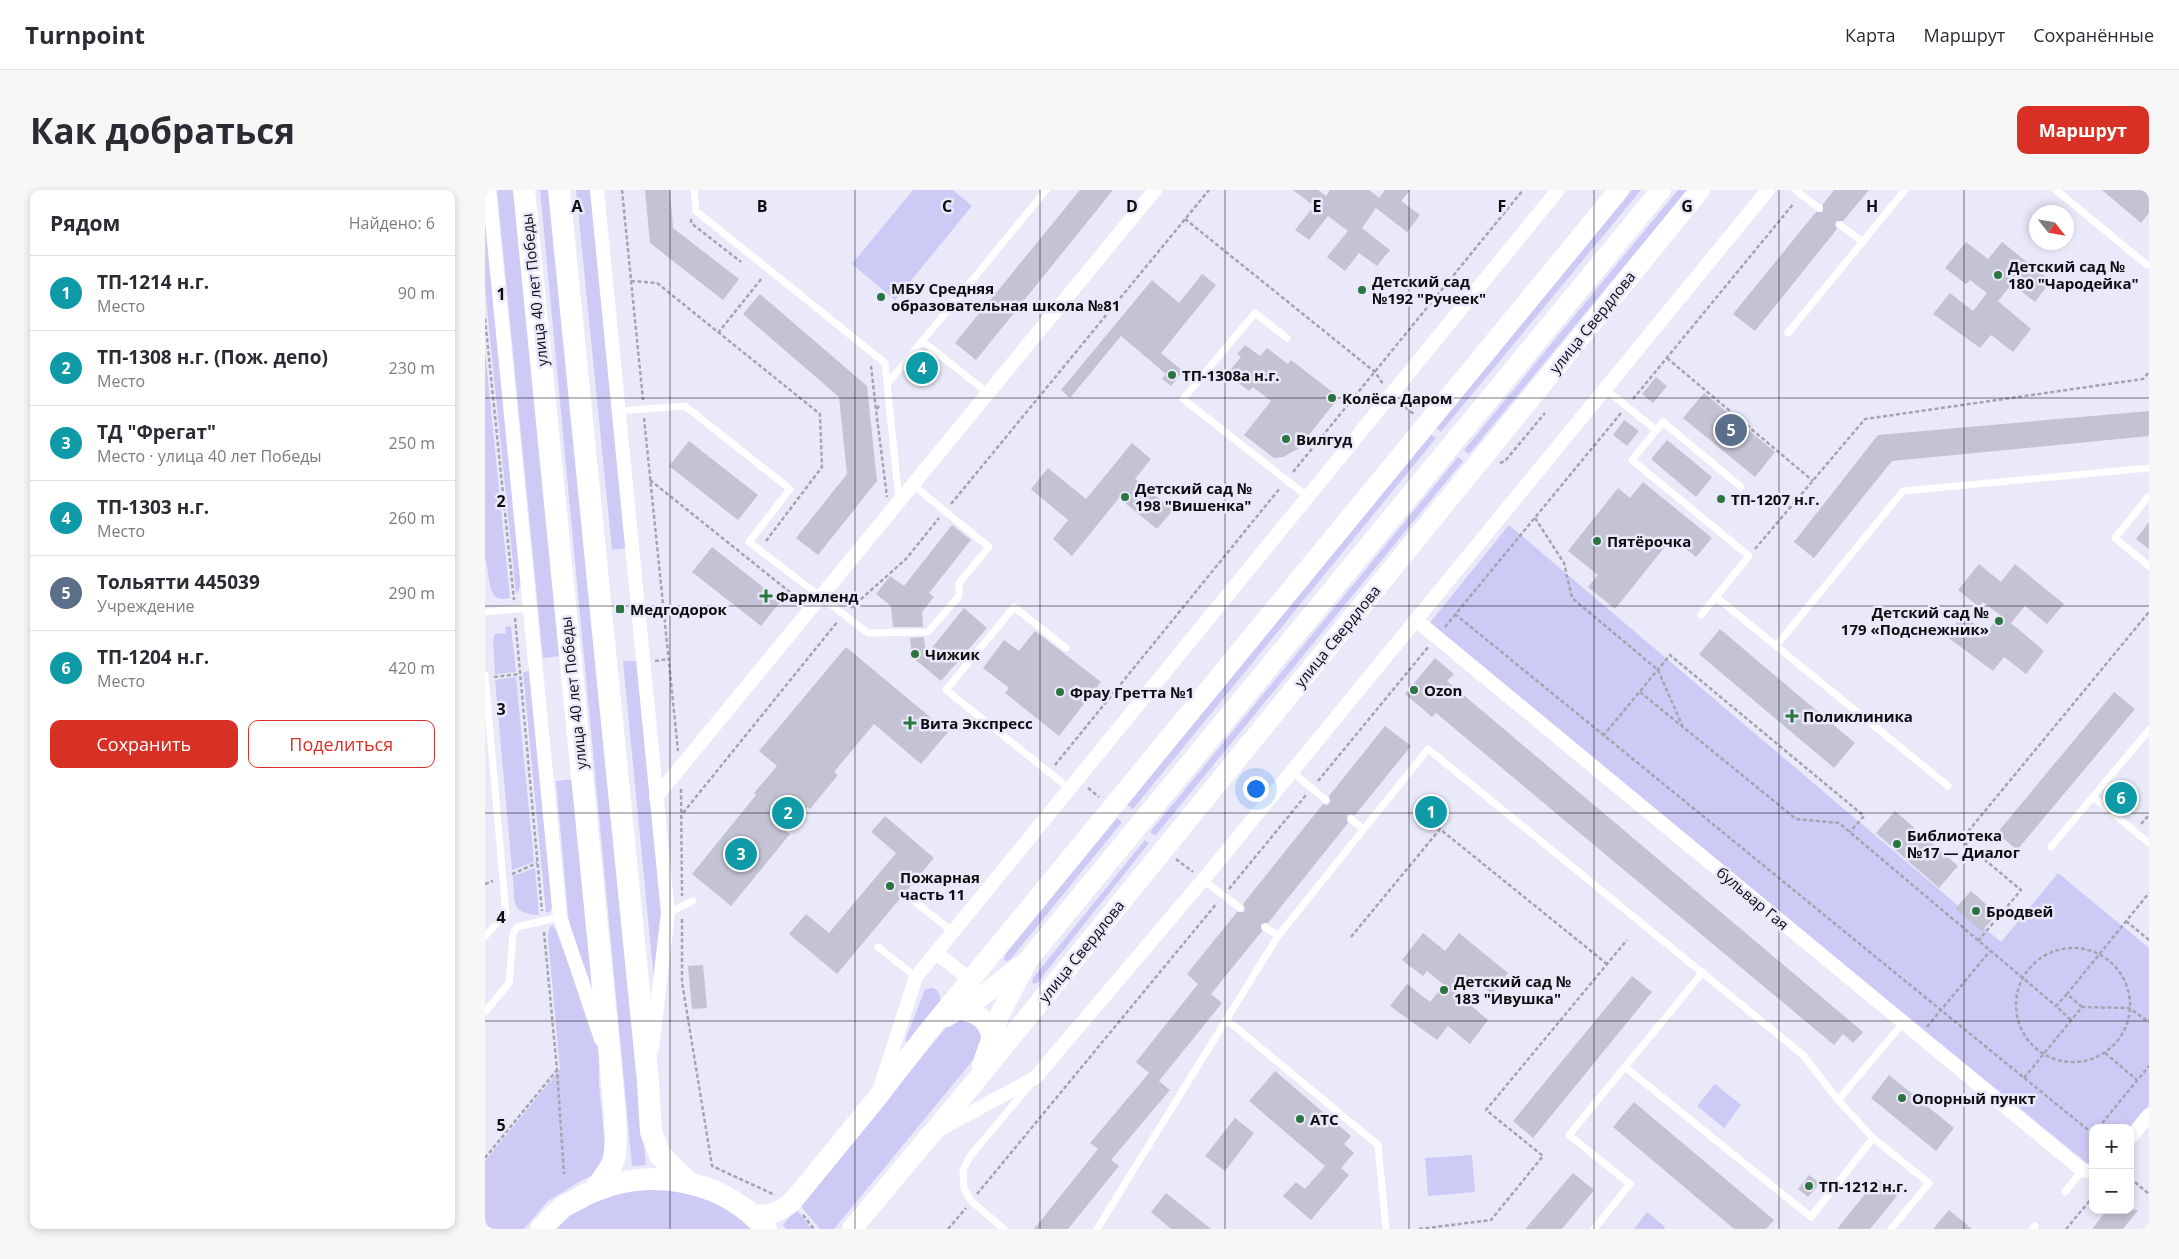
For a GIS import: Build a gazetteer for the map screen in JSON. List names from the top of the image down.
{
  "streets": {
    "main road": ["улица 40 лет Победы", "улица Свердлова"],
    "street": ["бульвар Гая"]
  },
  "places": {
    "other": [
      "Детский сад № 180 \"Чародейка\"",
      "Детский сад №192 \"Ручеек\"",
      "МБУ Средняя образовательная школа №81",
      "ТП-1308а н.г.",
      "Колёса Даром",
      "Вилгуд",
      "Детский сад № 198 \"Вишенка\"",
      "ТП-1207 н.г.",
      "Пятёрочка",
      "Детский сад № 179 «Подснежник»",
      "Чижик",
      "Ozon",
      "Фрау Гретта №1",
      "Библиотека №17 — Диалог",
      "Пожарная часть 11",
      "Бродвей",
      "Детский сад № 183 \"Ивушка\"",
      "Опорный пункт",
      "АТС",
      "ТП-1212 н.г."
    ],
    "health": ["Фармленд", "Поликлиника", "Вита Экспресс"],
    "transit": ["Медгодорок"]
  },
  "north": "bottom right",
  "page": {
    "header": "Turnpoint",
    "nav": ["Карта", "Маршрут", "Сохранённые"],
    "buttons": [
      "Маршрут",
      ["Сохранить", "Поделиться"]
    ],
    "title": "Как добраться",
    "heading": ["Рядом", "Найдено: 6"],
    "list": [
      {
        "mark": "1",
        "name": "ТП-1214 н.г.",
        "note": "Место",
        "value": "90 m"
      },
      {
        "mark": "2",
        "name": "ТП-1308 н.г. (Пож. депо)",
        "note": "Место",
        "value": "230 m"
      },
      {
        "mark": "3",
        "name": "ТД \"Фрегат\"",
        "note": "Место · улица 40 лет Победы",
        "value": "250 m"
      },
      {
        "mark": "4",
        "name": "ТП-1303 н.г.",
        "note": "Место",
        "value": "260 m"
      },
      {
        "mark": "5",
        "name": "Тольятти 445039",
        "note": "Учреждение",
        "value": "290 m"
      },
      {
        "mark": "6",
        "name": "ТП-1204 н.г.",
        "note": "Место",
        "value": "420 m"
      }
    ],
    "pins": [
      "4",
      "5",
      "6",
      "1",
      "2",
      "3"
    ],
    "map_buttons": ["+", "−"]
  },
  "grid": {
    "columns": [
      "A",
      "B",
      "C",
      "D",
      "E",
      "F",
      "G",
      "H"
    ],
    "rows": [
      "1",
      "2",
      "3",
      "4",
      "5"
    ]
  }
}
